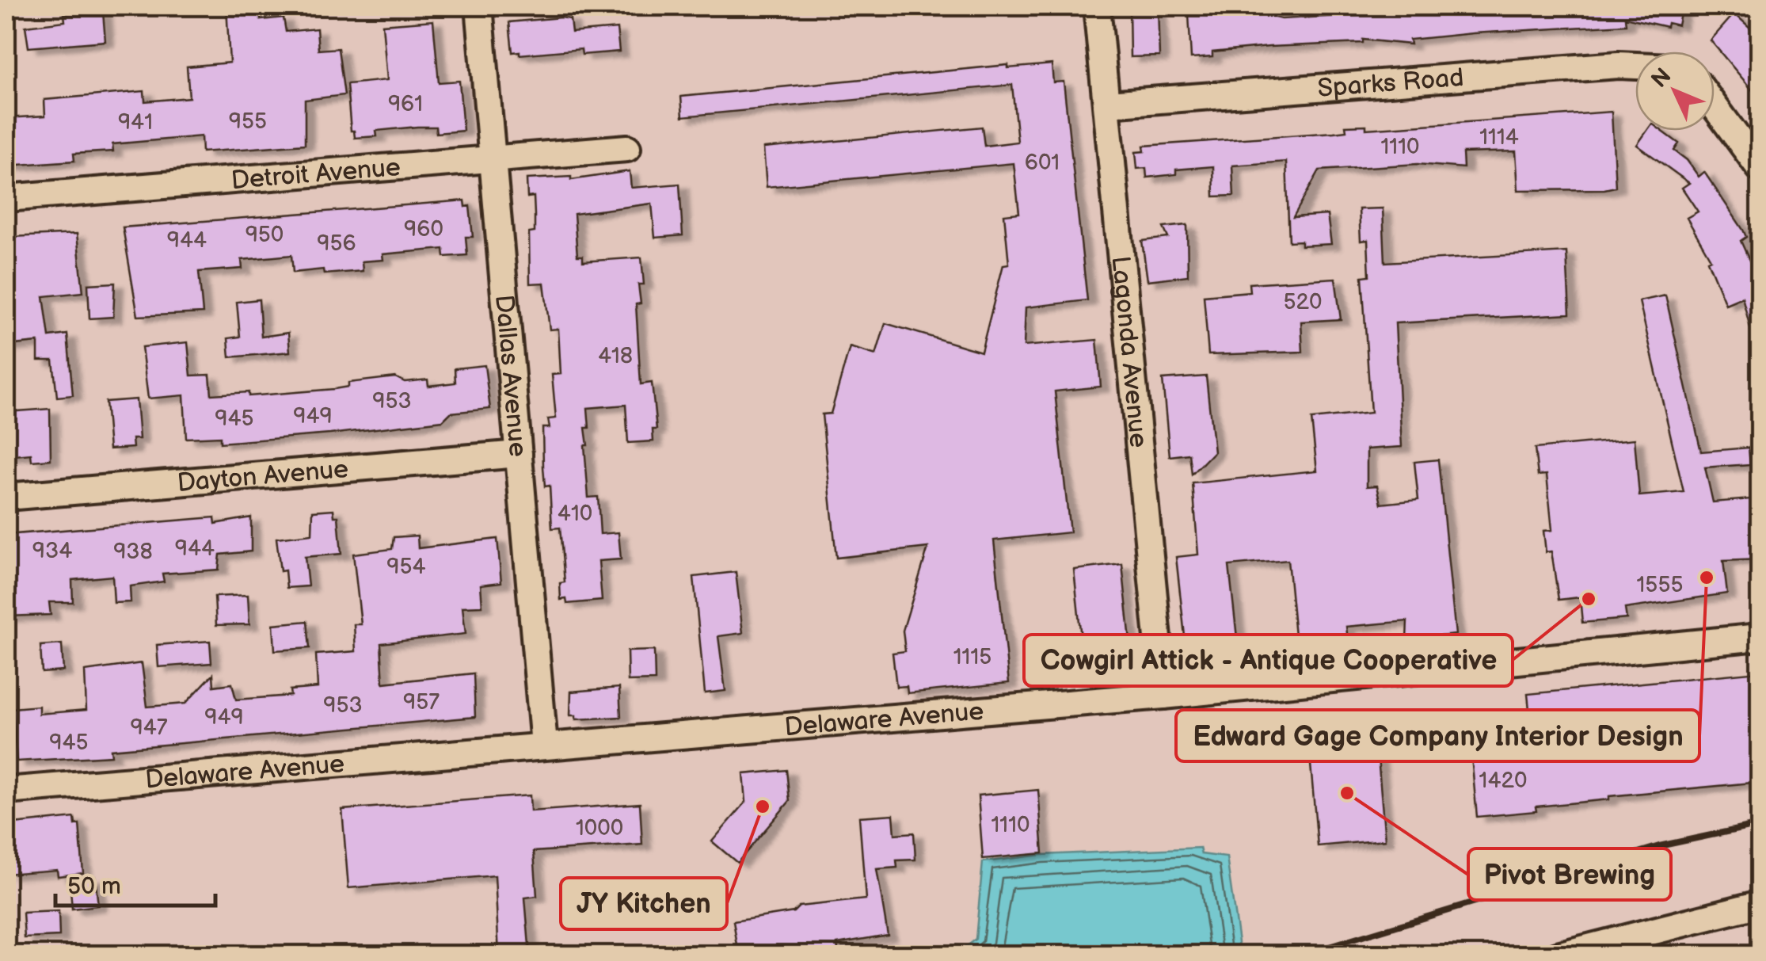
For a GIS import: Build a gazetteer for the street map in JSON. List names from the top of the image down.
{
  "streets": {
    "street": [
      "Sparks Road",
      "Detroit Avenue",
      "Lagonda Avenue",
      "Dallas Avenue",
      "Dayton Avenue",
      "Delaware Avenue"
    ]
  },
  "crossings": [
    ["Sparks Road", "Lagonda Avenue"],
    ["Detroit Avenue", "Dallas Avenue"],
    ["Lagonda Avenue", "Delaware Avenue"],
    ["Dallas Avenue", "Dayton Avenue"],
    ["Dallas Avenue", "Delaware Avenue"]
  ],
  "places": [
    "Edward Gage Company Interior Design",
    "Cowgirl Attick - Antique Cooperative",
    "Pivot Brewing",
    "JY Kitchen"
  ],
  "house_numbers": [
    "961",
    "955",
    "941",
    "1114",
    "1110",
    "601",
    "960",
    "950",
    "944",
    "956",
    "520",
    "418",
    "953",
    "949",
    "945",
    "410",
    "944",
    "934",
    "938",
    "954",
    "1555",
    "1115",
    "957",
    "953",
    "949",
    "947",
    "945",
    "1420",
    "1110",
    "1000"
  ],
  "scale_bar": "50 m",
  "north": "top left"
}
